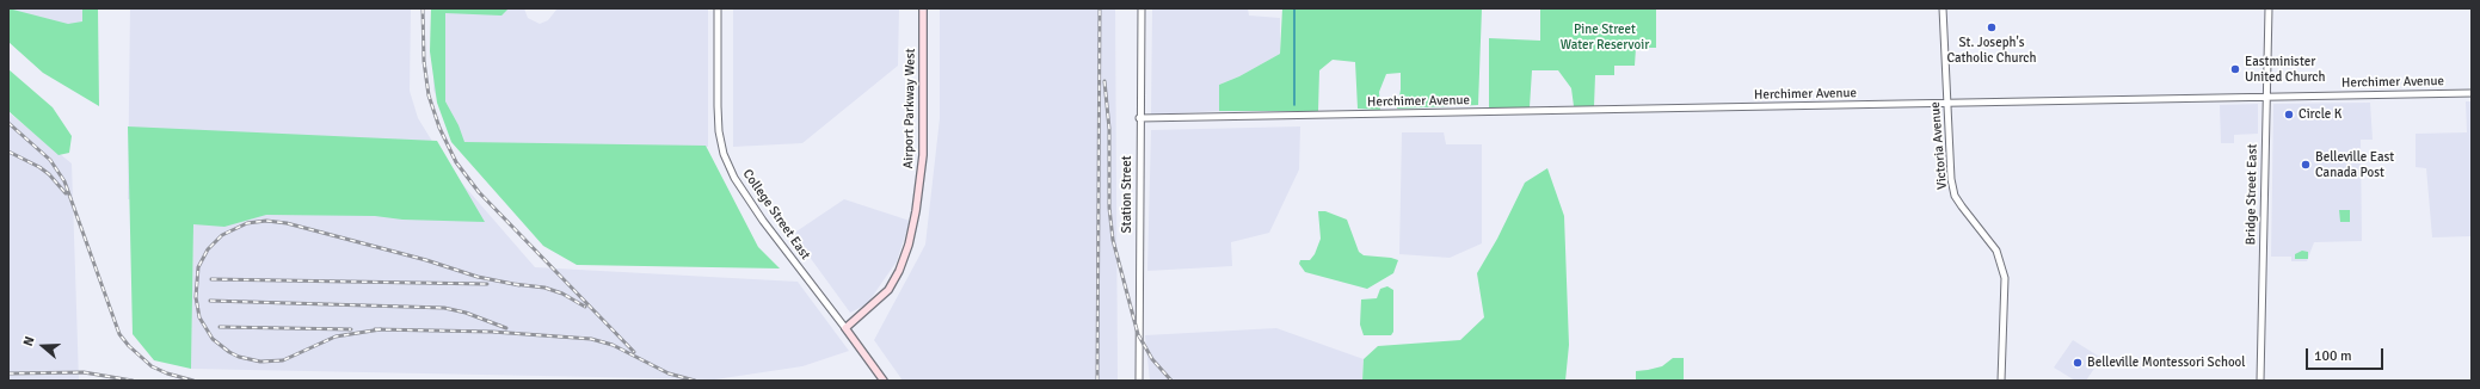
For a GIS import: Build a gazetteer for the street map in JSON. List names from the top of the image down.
{
  "streets": {
    "main road": ["Airport Parkway West", "College Street East"],
    "street": [
      "Herchimer Avenue",
      "Victoria Avenue",
      "Station Street",
      "Bridge Street East"
    ]
  },
  "crossings": [
    ["Herchimer Avenue", "Victoria Avenue"],
    ["Herchimer Avenue", "Station Street"],
    ["Herchimer Avenue", "Bridge Street East"],
    ["Airport Parkway West", "College Street East"]
  ],
  "parks": ["Pine Street Water Reservoir"],
  "places": [
    "St. Joseph's Catholic Church",
    "Eastminister United Church",
    "Circle K",
    "Belleville East Canada Post",
    "Belleville Montessori School"
  ],
  "scale_bar": "100 m",
  "north": "left"
}
